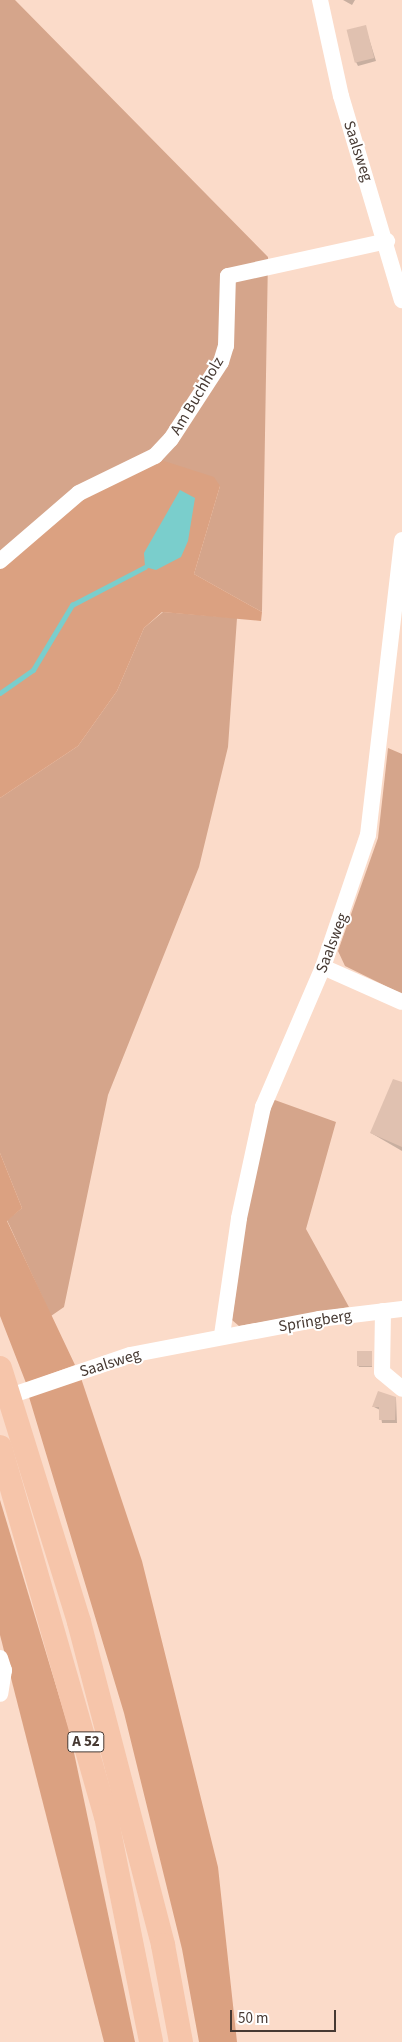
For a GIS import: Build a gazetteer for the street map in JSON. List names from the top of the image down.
{
  "streets": {
    "highway": ["A 52"],
    "street": ["Saalsweg", "Am Buchholz", "Springberg"]
  },
  "crossings": [
    ["Saalsweg", "Am Buchholz"],
    ["Saalsweg", "Springberg"]
  ],
  "scale_bar": "50 m"
}
